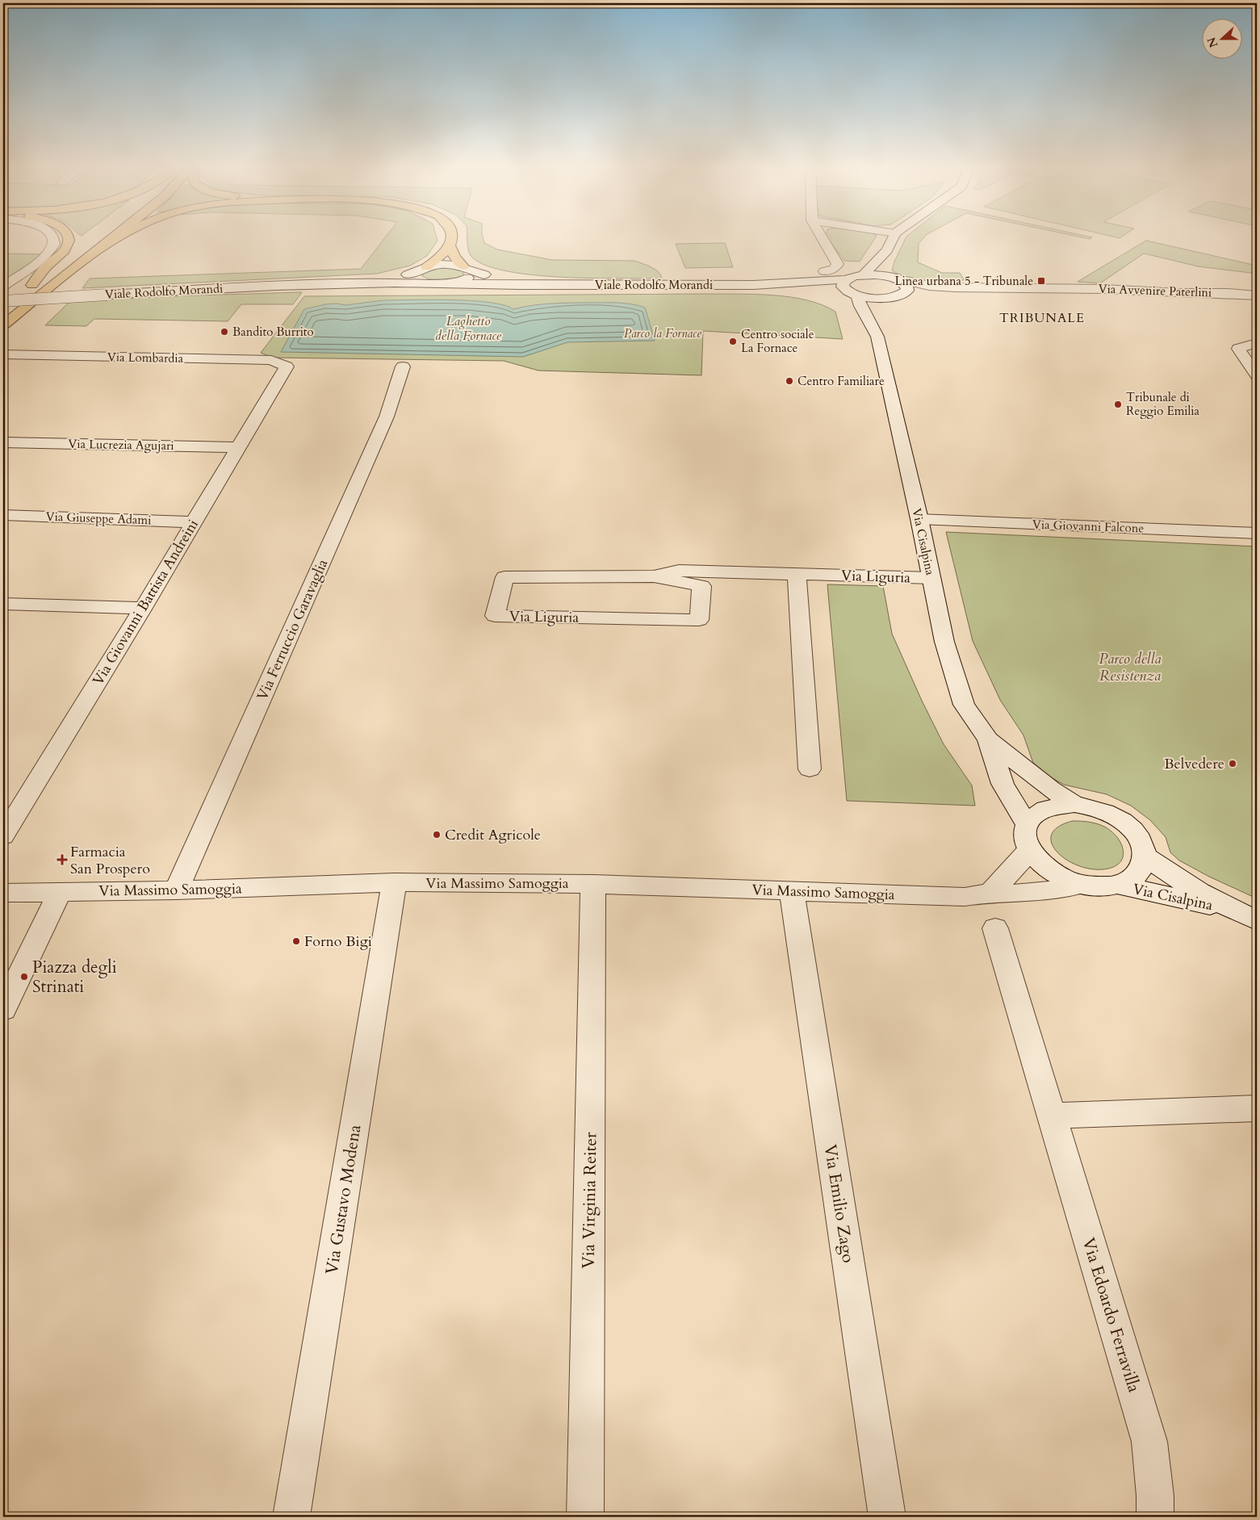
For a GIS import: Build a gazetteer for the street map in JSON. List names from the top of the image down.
{
  "streets": {
    "street": [
      "Viale Rodolfo Morandi",
      "Via Avvenire Paterlini",
      "Via Lombardia",
      "Via Lucrezia Agujari",
      "Via Giuseppe Adami",
      "Via Giovanni Falcone",
      "Via Cisalpina",
      "Via Liguria",
      "Via Giovanni Battista Andreini",
      "Via Ferruccio Garavaglia",
      "Via Massimo Samoggia",
      "Via Gustavo Modena",
      "Via Virginia Reiter",
      "Via Emilio Zago",
      "Via Edoardo Ferravilla"
    ]
  },
  "crossings": [
    ["Viale Rodolfo Morandi", "Via Cisalpina"],
    ["Via Avvenire Paterlini", "Via Cisalpina"],
    ["Via Lombardia", "Via Giovanni Battista Andreini"],
    ["Via Lucrezia Agujari", "Via Giovanni Battista Andreini"],
    ["Via Giuseppe Adami", "Via Giovanni Battista Andreini"],
    ["Via Giovanni Falcone", "Via Cisalpina"],
    ["Via Cisalpina", "Via Liguria"],
    ["Via Cisalpina", "Via Massimo Samoggia"],
    ["Via Ferruccio Garavaglia", "Via Massimo Samoggia"],
    ["Via Massimo Samoggia", "Via Gustavo Modena"],
    ["Via Massimo Samoggia", "Via Virginia Reiter"],
    ["Via Massimo Samoggia", "Via Emilio Zago"]
  ],
  "districts": ["TRIBUNALE"],
  "water": ["Laghetto della Fornace"],
  "parks": ["Parco la Fornace", "Parco della Resistenza"],
  "places": {
    "transit": ["Linea urbana 5 - Tribunale"],
    "other": [
      "Bandito Burrito",
      "Centro sociale La Fornace",
      "Centro Familiare",
      "Tribunale di Reggio Emilia",
      "Belvedere",
      "Credit Agricole",
      "Forno Bigi",
      "Piazza degli Strinati"
    ],
    "health": ["Farmacia San Prospero"]
  },
  "north": "left"
}
